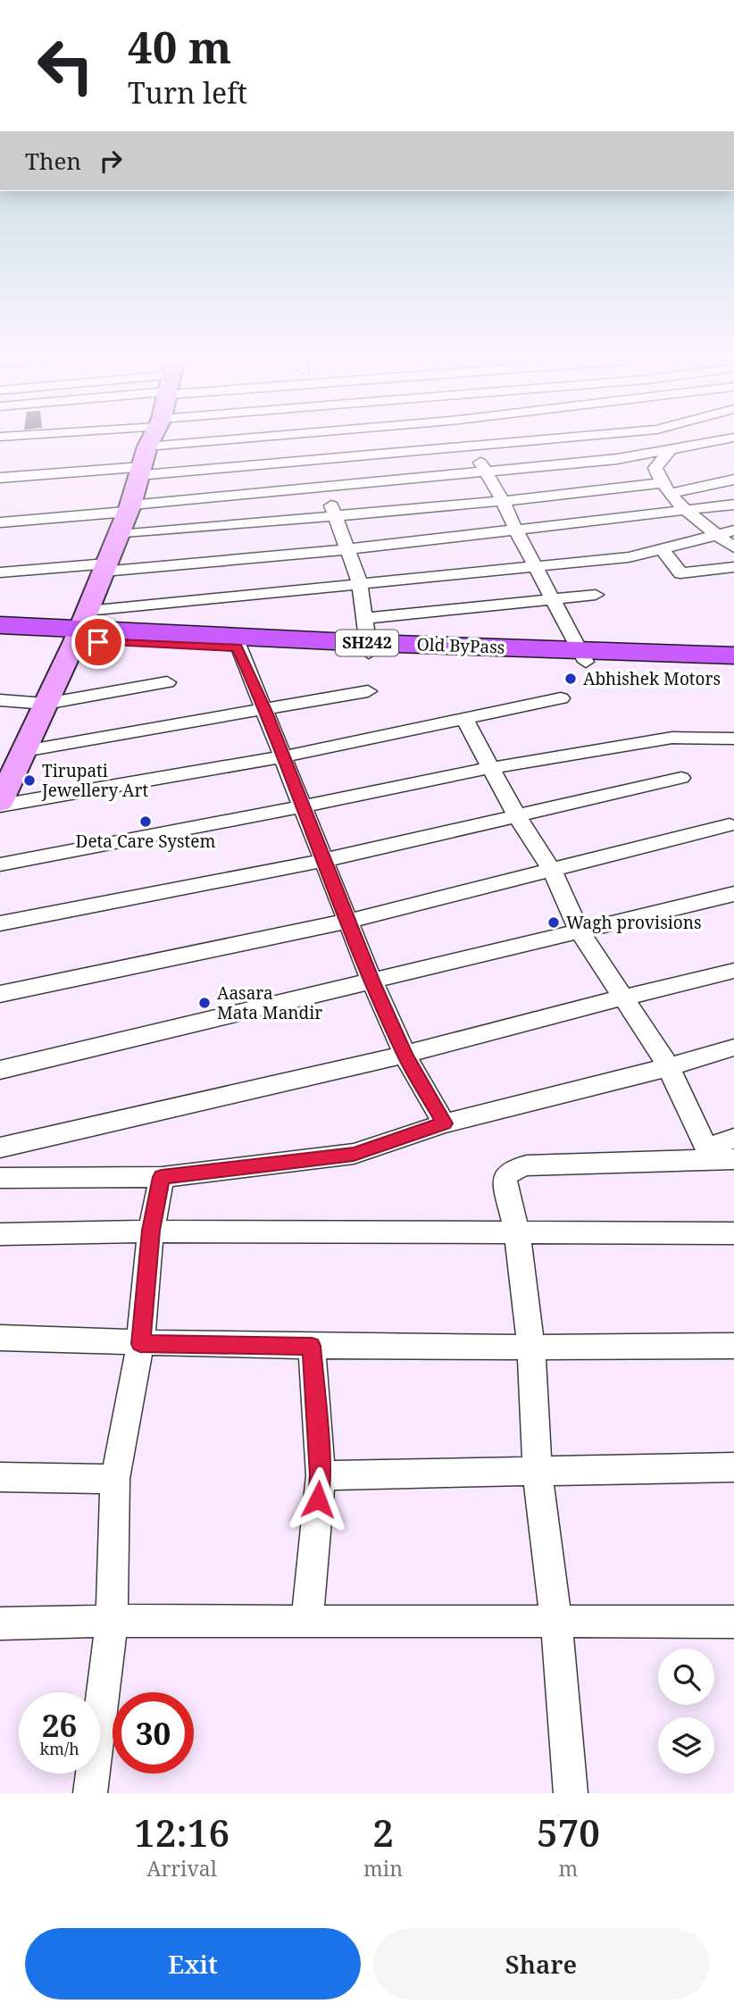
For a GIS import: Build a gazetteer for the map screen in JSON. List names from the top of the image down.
{
  "streets": {
    "main road": ["SH242", "Old ByPass"]
  },
  "places": [
    "Abhishek Motors",
    "Tirupati Jewellery Art",
    "Deta Care System",
    "Wagh provisions",
    "Aasara Mata Mandir"
  ],
  "page": {
    "turn": ["40 m", "Turn left"],
    "then": "Then",
    "speed": "26 km/h",
    "limit": "30",
    "eta": [
      "12:16",
      "Arrival",
      "2",
      "min",
      "570",
      "m"
    ],
    "buttons": ["Exit", "Share"]
  }
}
